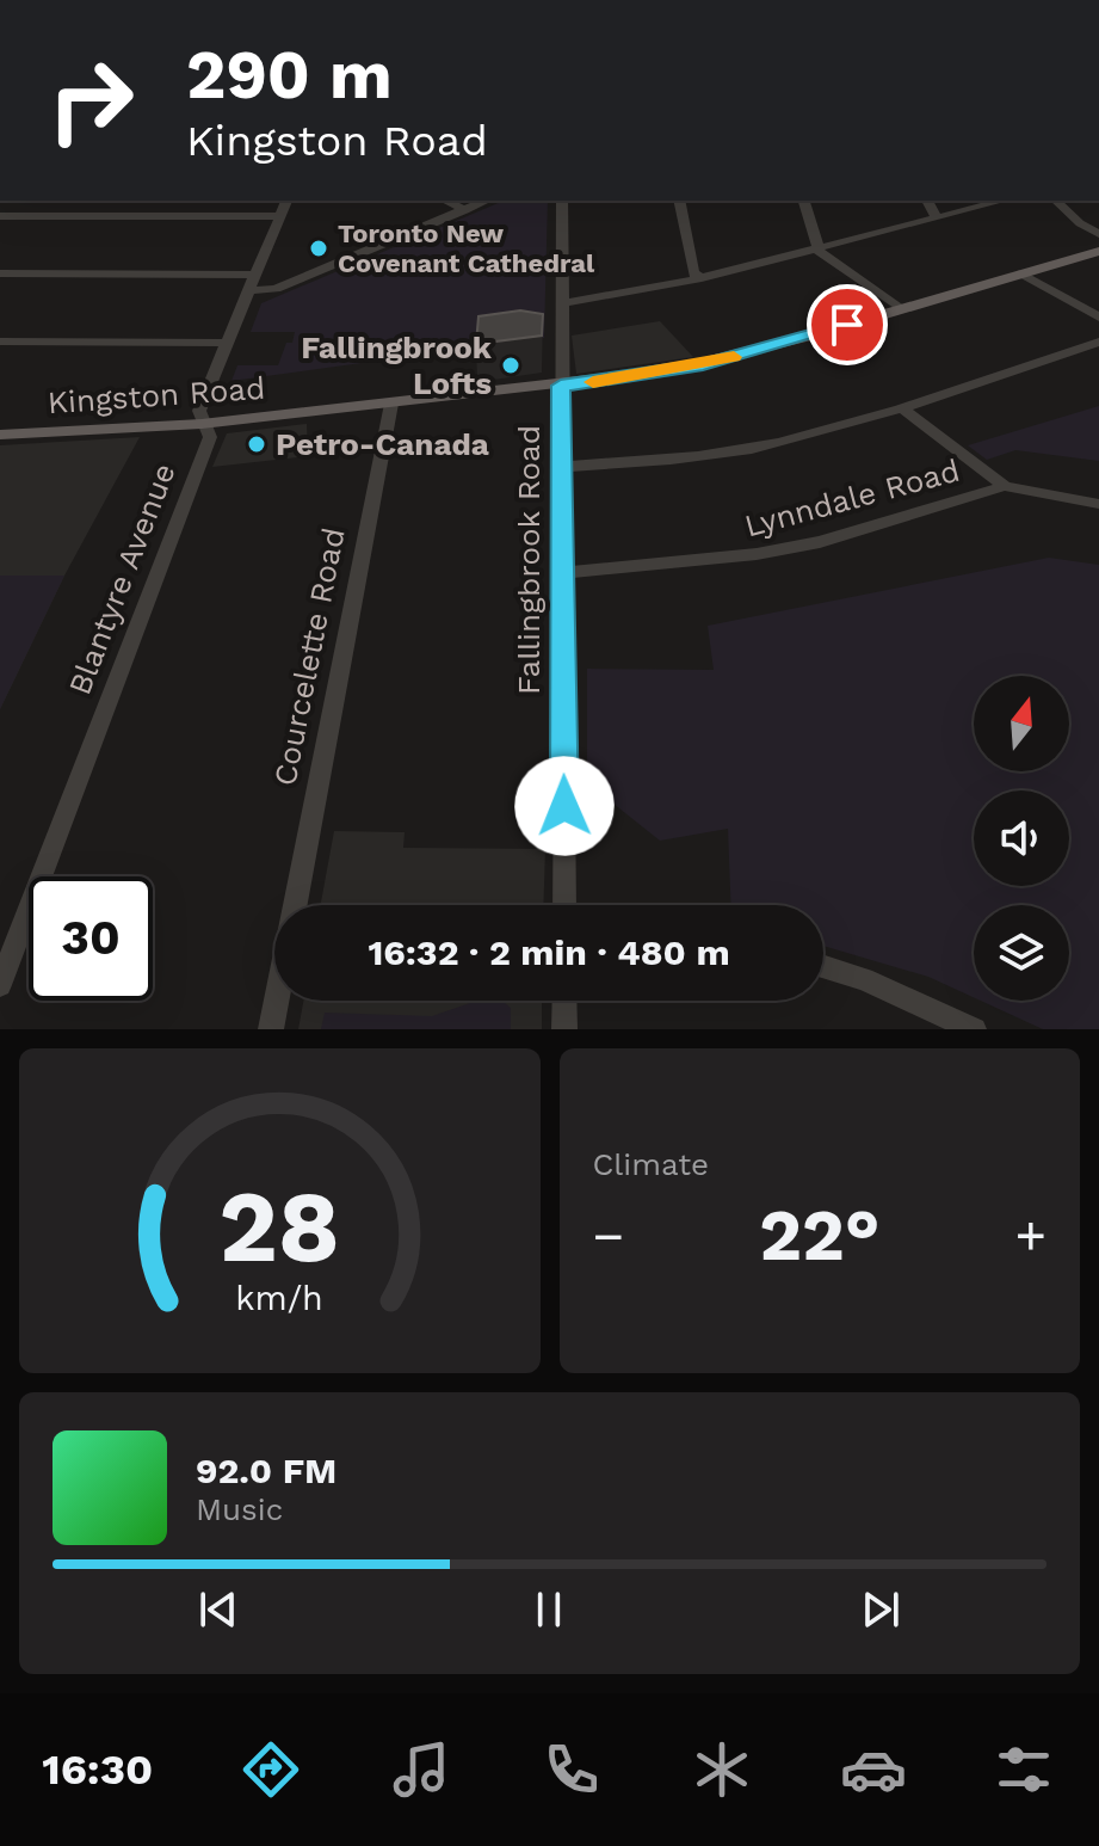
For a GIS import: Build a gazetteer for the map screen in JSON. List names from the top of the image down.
{
  "streets": {
    "main road": ["Kingston Road"],
    "street": [
      "Lynndale Road",
      "Fallingbrook Road",
      "Blantyre Avenue",
      "Courcelette Road"
    ]
  },
  "crossings": [
    ["Kingston Road", "Fallingbrook Road"],
    ["Kingston Road", "Blantyre Avenue"],
    ["Kingston Road", "Courcelette Road"],
    ["Lynndale Road", "Fallingbrook Road"]
  ],
  "places": ["Toronto New Covenant Cathedral", "Fallingbrook Lofts", "Petro-Canada"],
  "north": "top",
  "page": {
    "turn": ["290 m", "Kingston Road"],
    "limit": "30",
    "trip": "16:32 · 2 min · 480 m",
    "tile": "Climate",
    "heat": ["−", "22°", "+"],
    "song": ["92.0 FM", "Music"],
    "tabs": "16:30",
    "gauge": ["28", "km/h"]
  }
}
